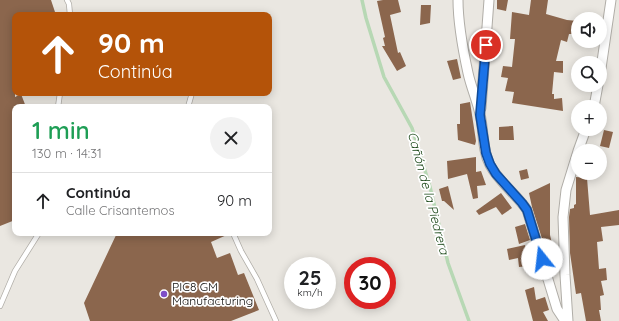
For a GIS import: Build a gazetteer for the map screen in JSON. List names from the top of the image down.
{
  "water": ["Cañón de la Piedrera"],
  "places": ["PIC8 GM Manufacturing"],
  "page": {
    "map_buttons": ["+", "−"],
    "turn": ["90 m", "Continúa"],
    "heading": ["1 min", "130 m · 14:31"],
    "list": [
      {
        "name": "Continúa",
        "note": "Calle Crisantemos",
        "value": "90 m"
      }
    ],
    "speed": "25 km/h",
    "limit": "30"
  }
}
